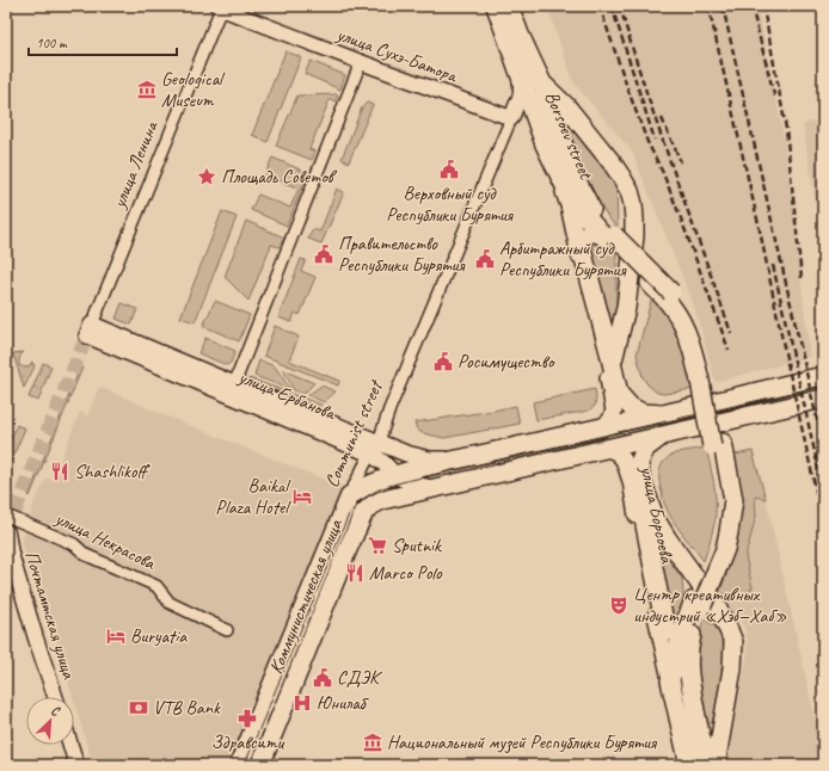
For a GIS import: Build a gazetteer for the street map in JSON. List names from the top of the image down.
{
  "streets": {
    "main road": [
      "Borsoev street",
      "улица Ербанова",
      "Communist street",
      "улица Борсоева",
      "Коммунистическая улица"
    ],
    "street": [
      "улица Сухэ-Батора",
      "улица Ленина",
      "улица Некрасова",
      "Почтамтская улица"
    ]
  },
  "crossings": [
    ["улица Сухэ-Батора", "улица Ленина"],
    ["улица Сухэ-Батора", "Communist street"],
    ["Borsoev street", "улица Ербанова"],
    ["улица Ленина", "улица Ербанова"],
    ["улица Ербанова", "Communist street"],
    ["улица Ербанова", "улица Борсоева"],
    ["улица Ербанова", "Коммунистическая улица"]
  ],
  "places": {
    "museum": ["Geological Museum", "Национальный музей Республики Бурятия"],
    "public building": [
      "Верховный суд Республики Бурятия",
      "Правительство Республики Бурятия",
      "Арбитражный суд Республики Бурятия",
      "Росимущество",
      "СДЭК"
    ],
    "place": ["Площадь Советов"],
    "restaurant": ["Shashlikoff", "Marco Polo"],
    "hotel": ["Baikal Plaza Hotel", "Buryatia"],
    "supermarket": ["Sputnik"],
    "theatre": ["Центр креативных индустрий «Хэб—Хаб»"],
    "hospital": ["Юнилаб"],
    "bank": ["VTB Bank"],
    "pharmacy": ["Здравсити"]
  },
  "scale_bar": "100 m",
  "north": "top right"
}
